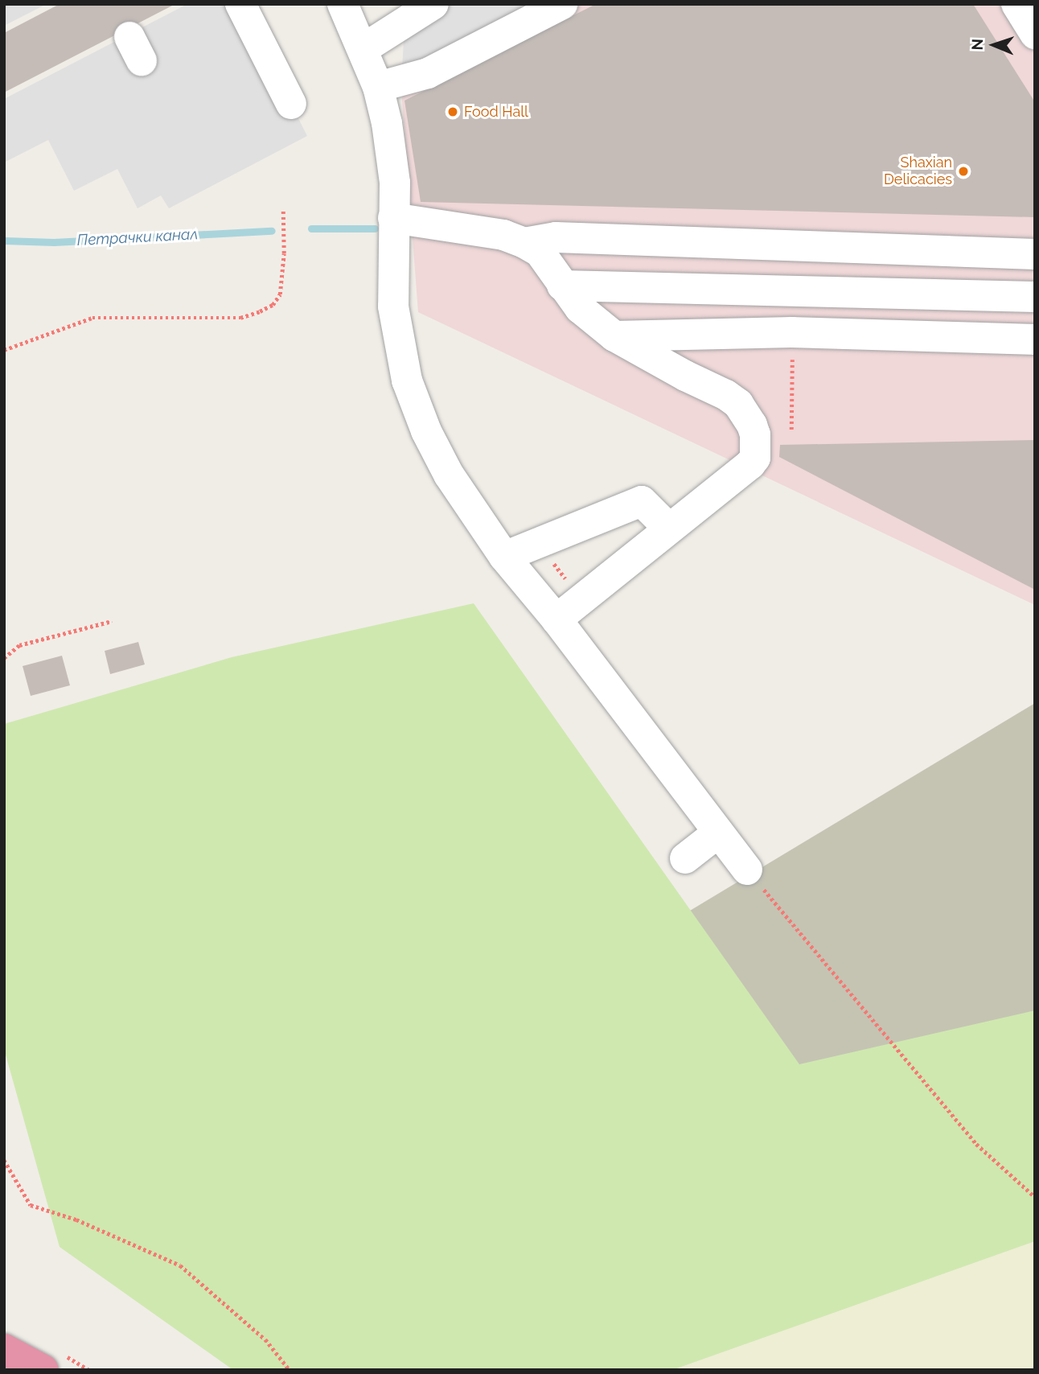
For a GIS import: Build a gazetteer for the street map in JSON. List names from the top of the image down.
{
  "water": ["Петрачки канал"],
  "places": ["Food Hall", "Shaxian Delicacies"],
  "north": "left"
}
